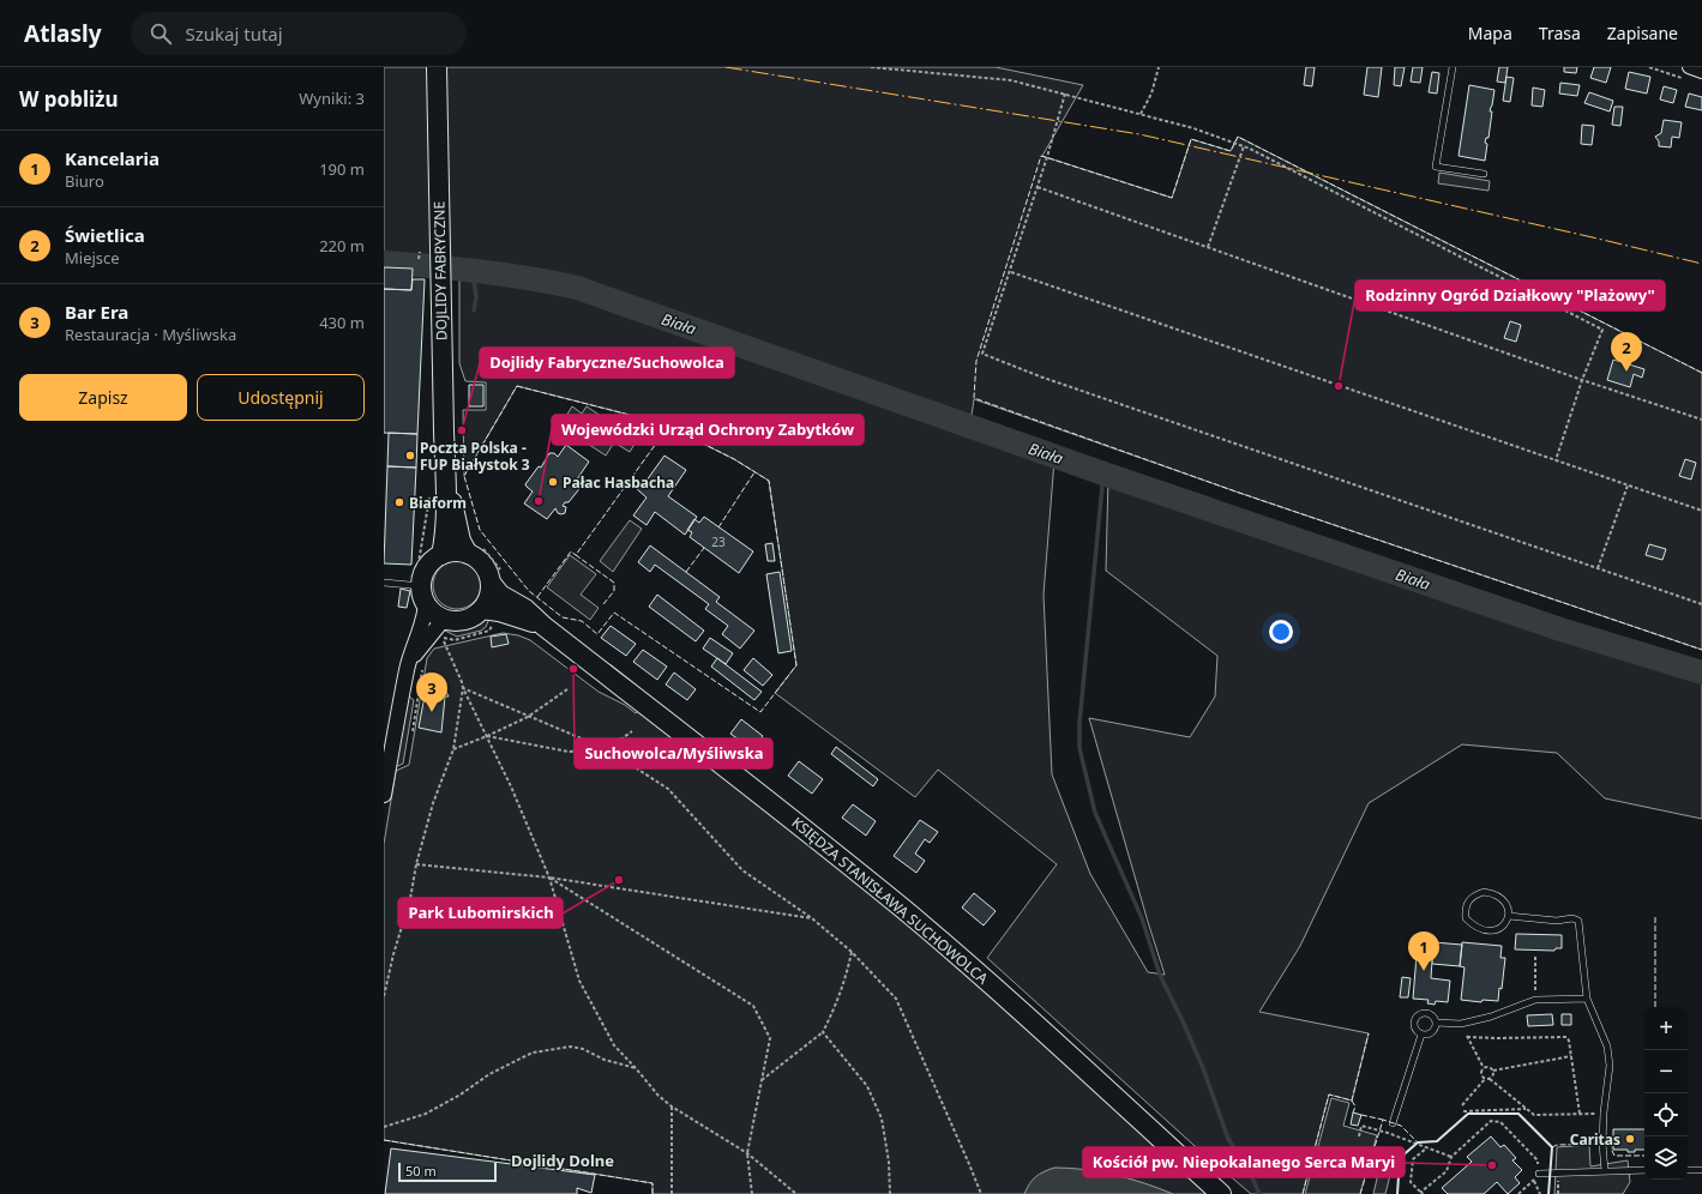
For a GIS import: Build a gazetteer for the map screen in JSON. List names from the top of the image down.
{
  "streets": {
    "highway": ["DOJLIDY FABRYCZNE", "KSIĘDZA STANISŁAWA SUCHOWOLCA"]
  },
  "crossings": [
    ["DOJLIDY FABRYCZNE", "KSIĘDZA STANISŁAWA SUCHOWOLCA"]
  ],
  "districts": ["Dojlidy Dolne"],
  "water": ["Biała"],
  "places": [
    "Rodzinny Ogród Działkowy \"Plażowy\"",
    "Dojlidy Fabryczne/Suchowolca",
    "Poczta Polska - FUP Białystok 3",
    "Pałac Hasbacha",
    "Wojewódzki Urząd Ochrony Zabytków",
    "Biaform",
    "Suchowolca/Myśliwska",
    "Park Lubomirskich",
    "Caritas",
    "Kościół pw. Niepokalanego Serca Maryi"
  ],
  "house_numbers": ["23"],
  "scale_bar": "50 m",
  "page": {
    "header": "Atlasly",
    "search": "Szukaj tutaj",
    "nav": ["Mapa", "Trasa", "Zapisane"],
    "heading": ["W pobliżu", "Wyniki: 3"],
    "list": [
      {
        "mark": "1",
        "name": "Kancelaria",
        "note": "Biuro",
        "value": "190 m"
      },
      {
        "mark": "2",
        "name": "Świetlica",
        "note": "Miejsce",
        "value": "220 m"
      },
      {
        "mark": "3",
        "name": "Bar Era",
        "note": "Restauracja · Myśliwska",
        "value": "430 m"
      }
    ],
    "pins": ["2", "3", "1"],
    "buttons": ["Zapisz", "Udostępnij"],
    "map_buttons": ["+", "−"],
    "scale": "50 m"
  }
}
